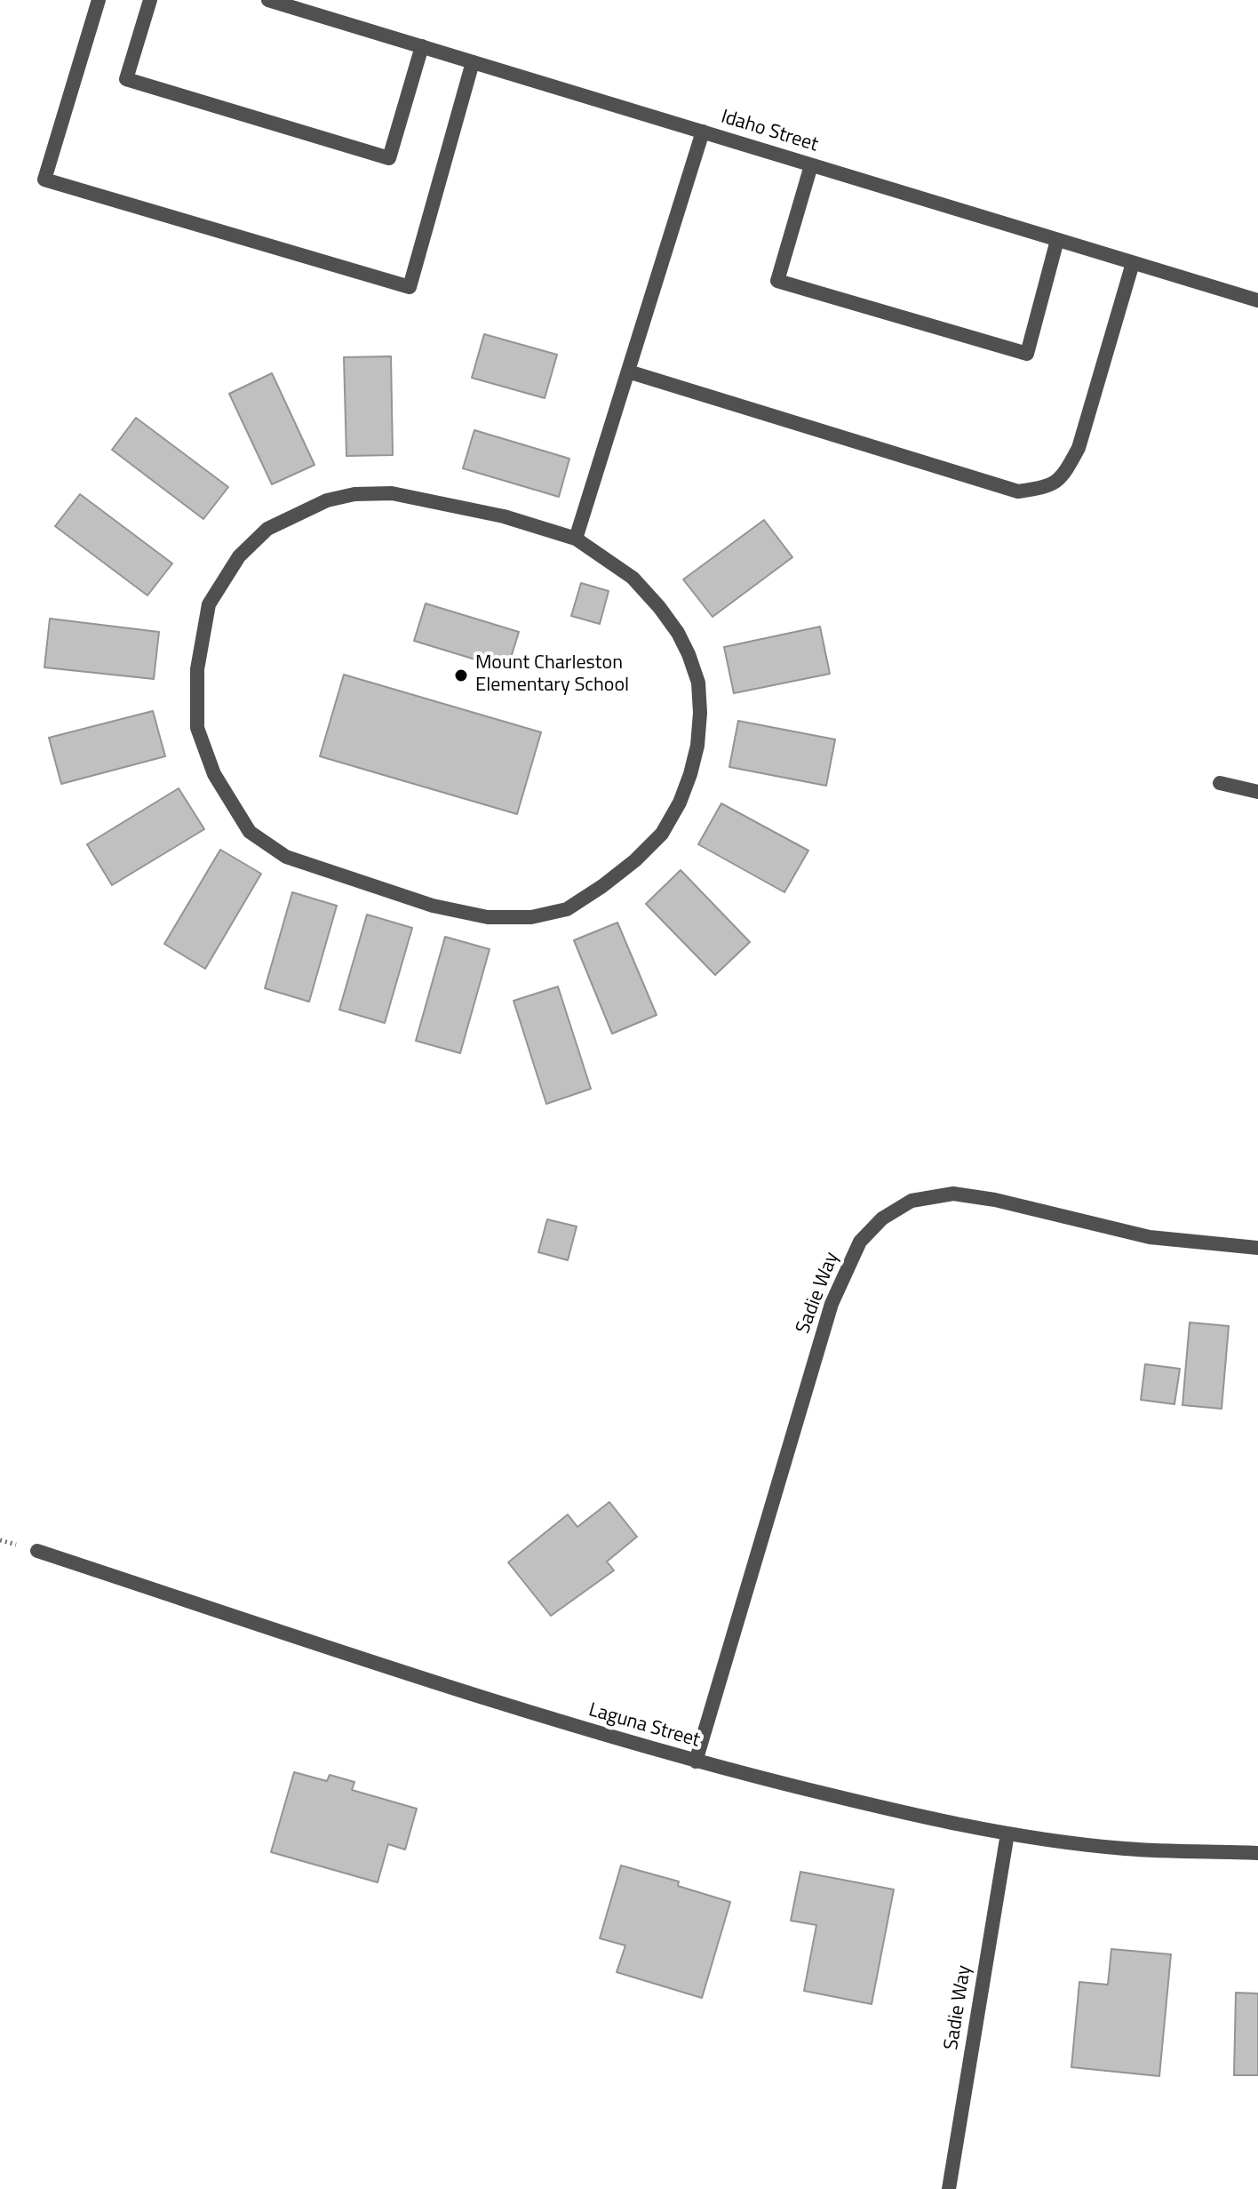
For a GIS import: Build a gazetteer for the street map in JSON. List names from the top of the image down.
{
  "streets": {
    "street": ["Idaho Street", "Sadie Way", "Laguna Street"]
  },
  "crossings": [
    ["Sadie Way", "Laguna Street"]
  ],
  "places": ["Mount Charleston Elementary School"]
}
